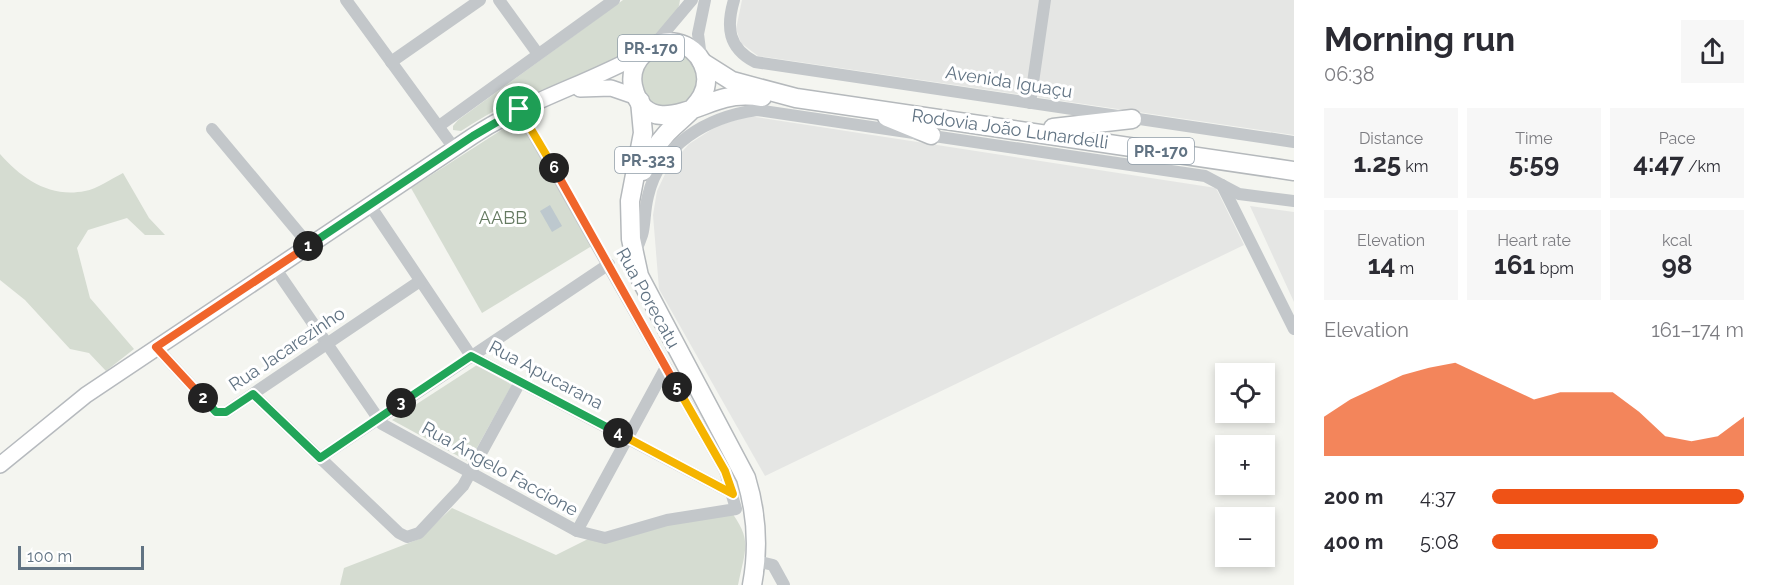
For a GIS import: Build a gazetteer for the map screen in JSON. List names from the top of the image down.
{
  "streets": {
    "highway": ["PR-170", "Rodovia João Lunardelli", "PR-323"],
    "street": [
      "Avenida Iguaçu",
      "Rua Porecatu",
      "Rua Jacarezinho",
      "Rua Apucarana",
      "Rua Ângelo Faccione"
    ]
  },
  "crossings": [
    ["PR-170", "Rodovia João Lunardelli"],
    ["PR-170", "PR-323"],
    ["Rodovia João Lunardelli", "PR-323"],
    ["Rua Porecatu", "Rua Apucarana"],
    ["Rua Porecatu", "Rua Ângelo Faccione"],
    ["Rua Jacarezinho", "Rua Apucarana"],
    ["Rua Jacarezinho", "Rua Ângelo Faccione"]
  ],
  "parks": ["AABB"],
  "scale_bar": "100 m",
  "page": {
    "heading": ["Morning run", "06:38"],
    "stats": [
      ["Distance", "1.25 km"],
      ["Time", "5:59"],
      ["Pace", "4:47 /km"],
      ["Elevation", "14 m"],
      ["Heart rate", "161 bpm"],
      ["kcal", "98"]
    ],
    "pins": [
      "6",
      "1",
      "5",
      "2",
      "3",
      "4"
    ],
    "chart": ["Elevation", "161–174 m"],
    "map_buttons": ["+", "−"],
    "list": [
      {
        "name": "200 m",
        "note": "4:37"
      },
      {
        "name": "400 m",
        "note": "5:08"
      }
    ],
    "scale": "100 m"
  }
}
